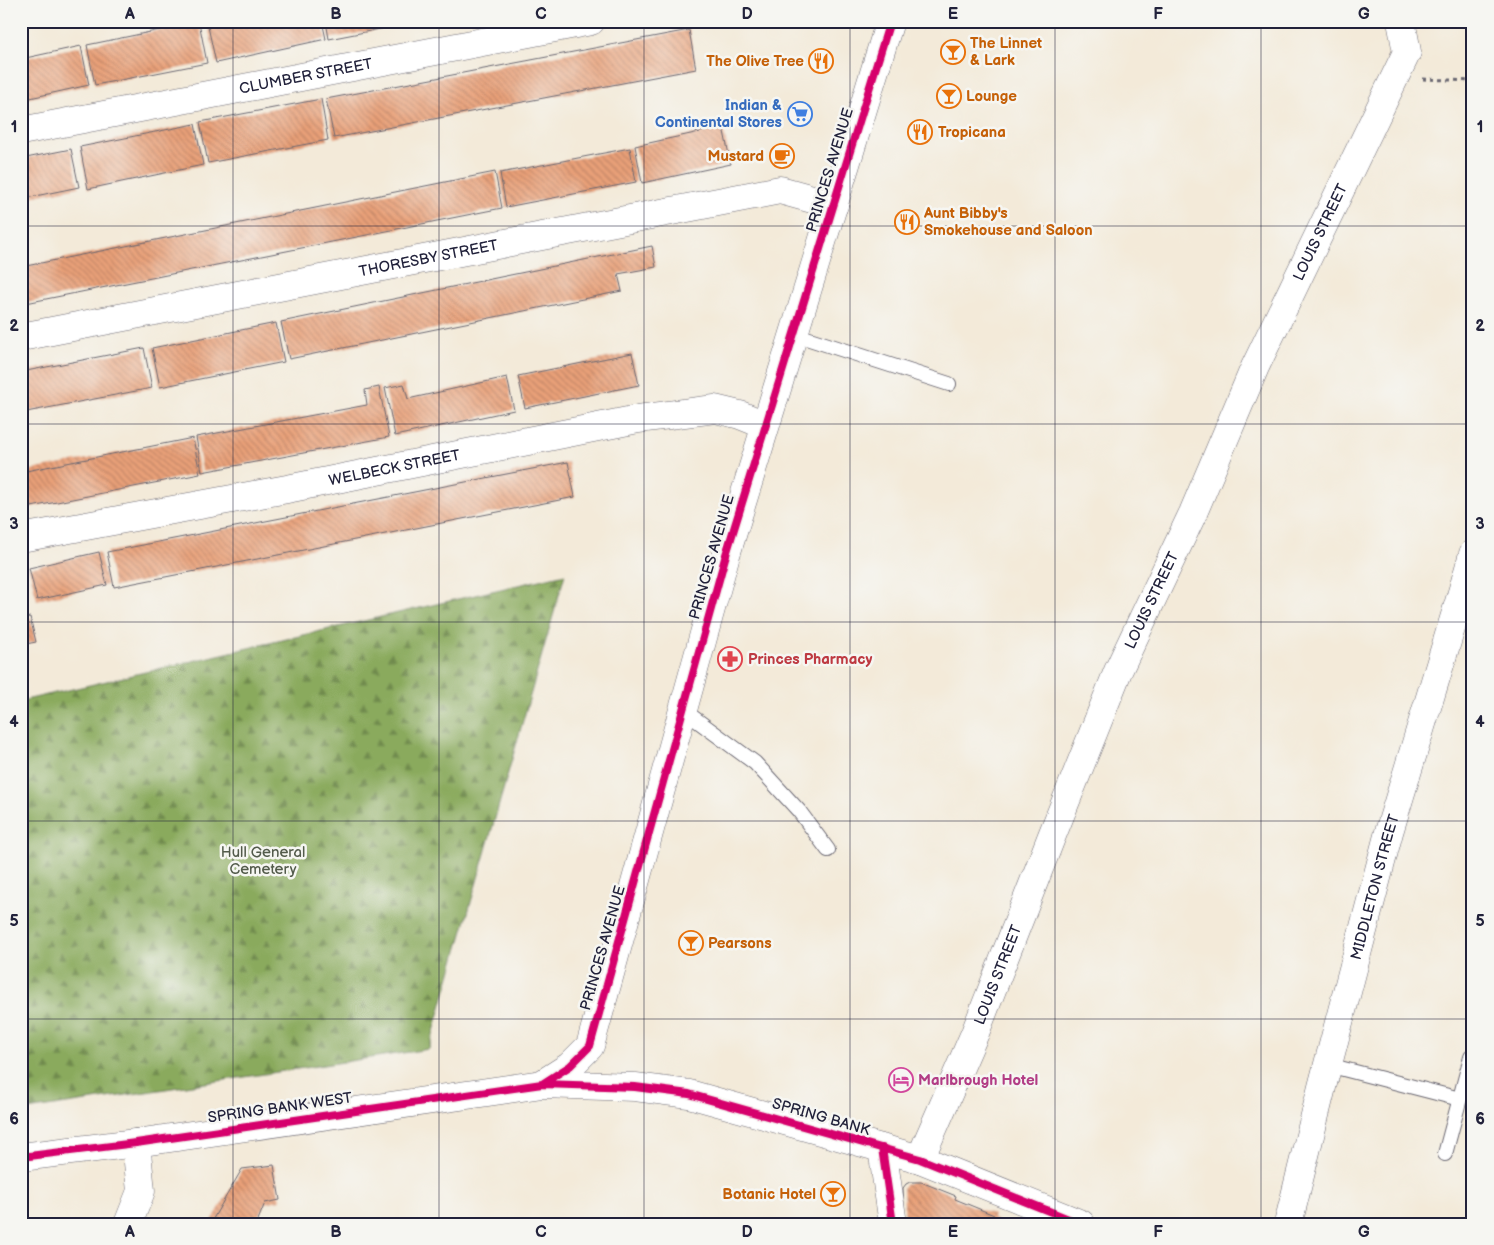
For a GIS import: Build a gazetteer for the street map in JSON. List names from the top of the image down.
{
  "streets": {
    "street": [
      "CLUMBER STREET",
      "PRINCES AVENUE",
      "LOUIS STREET",
      "THORESBY STREET",
      "WELBECK STREET",
      "MIDDLETON STREET",
      "SPRING BANK WEST",
      "SPRING BANK"
    ]
  },
  "crossings": [
    ["PRINCES AVENUE", "THORESBY STREET"],
    ["PRINCES AVENUE", "WELBECK STREET"],
    ["PRINCES AVENUE", "SPRING BANK WEST"],
    ["PRINCES AVENUE", "SPRING BANK"],
    ["LOUIS STREET", "SPRING BANK"],
    ["SPRING BANK WEST", "SPRING BANK"]
  ],
  "parks": ["Hull General Cemetery"],
  "places": {
    "bar": [
      "The Linnet & Lark",
      "Lounge",
      "Pearsons",
      "Botanic Hotel"
    ],
    "restaurant": ["The Olive Tree", "Tropicana", "Aunt Bibby's Smokehouse and Saloon"],
    "supermarket": ["Indian & Continental Stores"],
    "cafe": ["Mustard"],
    "pharmacy": ["Princes Pharmacy"],
    "hotel": ["Marlbrough Hotel"]
  },
  "grid": {
    "columns": [
      "A",
      "B",
      "C",
      "D",
      "E",
      "F",
      "G"
    ],
    "rows": [
      "1",
      "2",
      "3",
      "4",
      "5",
      "6"
    ]
  }
}
